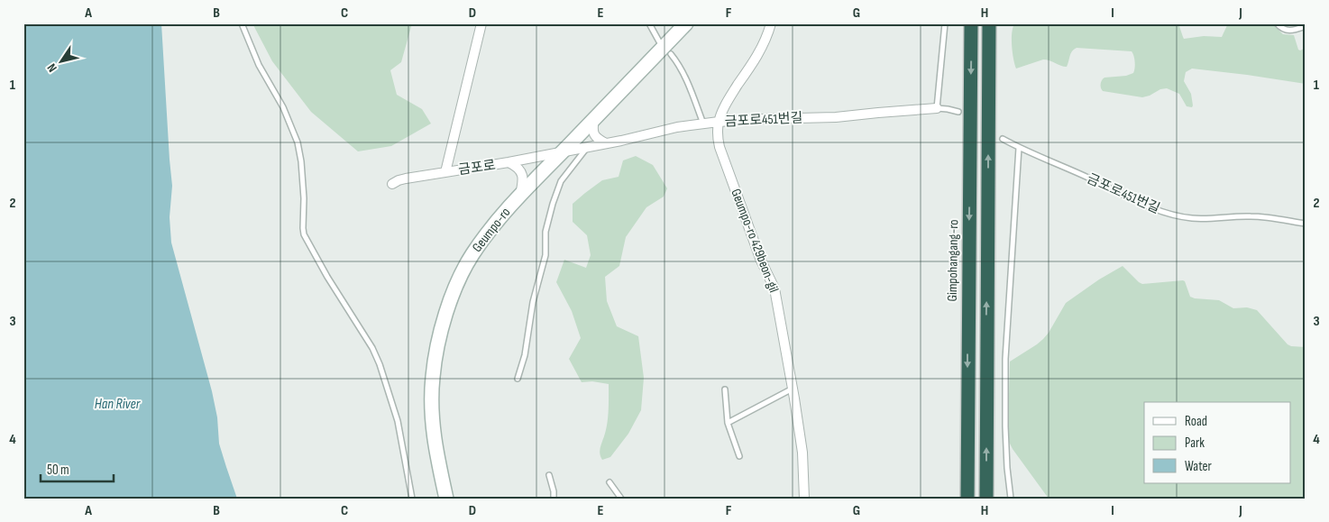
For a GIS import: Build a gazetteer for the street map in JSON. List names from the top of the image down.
{
  "streets": {
    "highway": ["Gimpohangang-ro"],
    "main road": ["Geumpo-ro"],
    "street": ["금포로451번길", "금포로", "Geumpo-ro 429beon-gil"]
  },
  "crossings": [
    ["금포로451번길", "금포로"],
    ["금포로451번길", "Geumpo-ro"],
    ["금포로451번길", "Geumpo-ro 429beon-gil"],
    ["금포로", "Geumpo-ro"]
  ],
  "water": ["Han River"],
  "legend": ["Road", "Park", "Water"],
  "scale_bar": "50 m",
  "north": "bottom left",
  "grid": {
    "columns": [
      "A",
      "B",
      "C",
      "D",
      "E",
      "F",
      "G",
      "H",
      "I",
      "J"
    ],
    "rows": [
      "1",
      "2",
      "3",
      "4"
    ]
  }
}
